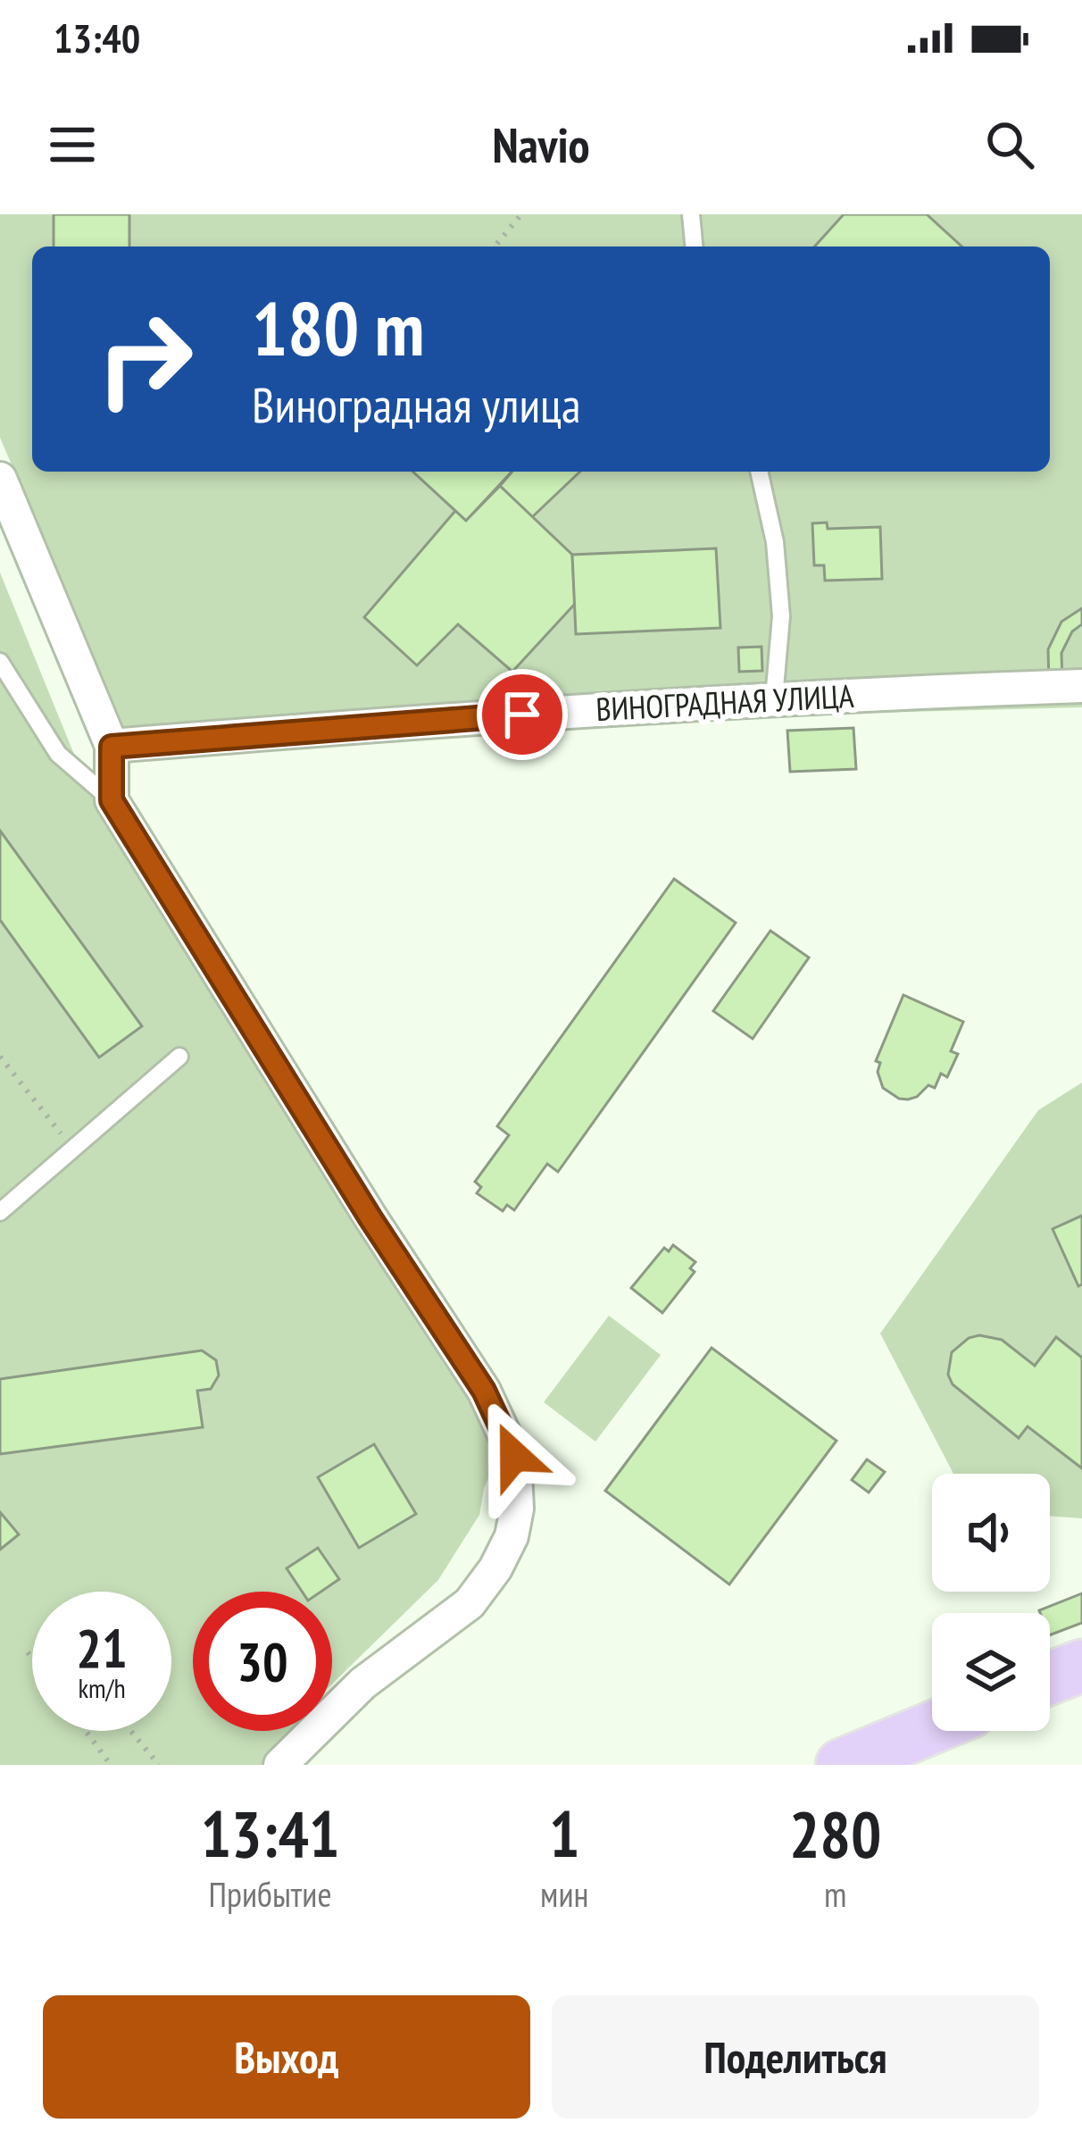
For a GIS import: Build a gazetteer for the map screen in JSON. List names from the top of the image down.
{
  "streets": {
    "street": ["ВИНОГРАДНАЯ УЛИЦА"]
  },
  "page": {
    "status": "13:40",
    "header": "Navio",
    "turn": ["180 m", "Виноградная улица"],
    "speed": "21 km/h",
    "limit": "30",
    "eta": [
      "13:41",
      "Прибытие",
      "1",
      "мин",
      "280",
      "m"
    ],
    "buttons": ["Выход", "Поделиться"]
  }
}
